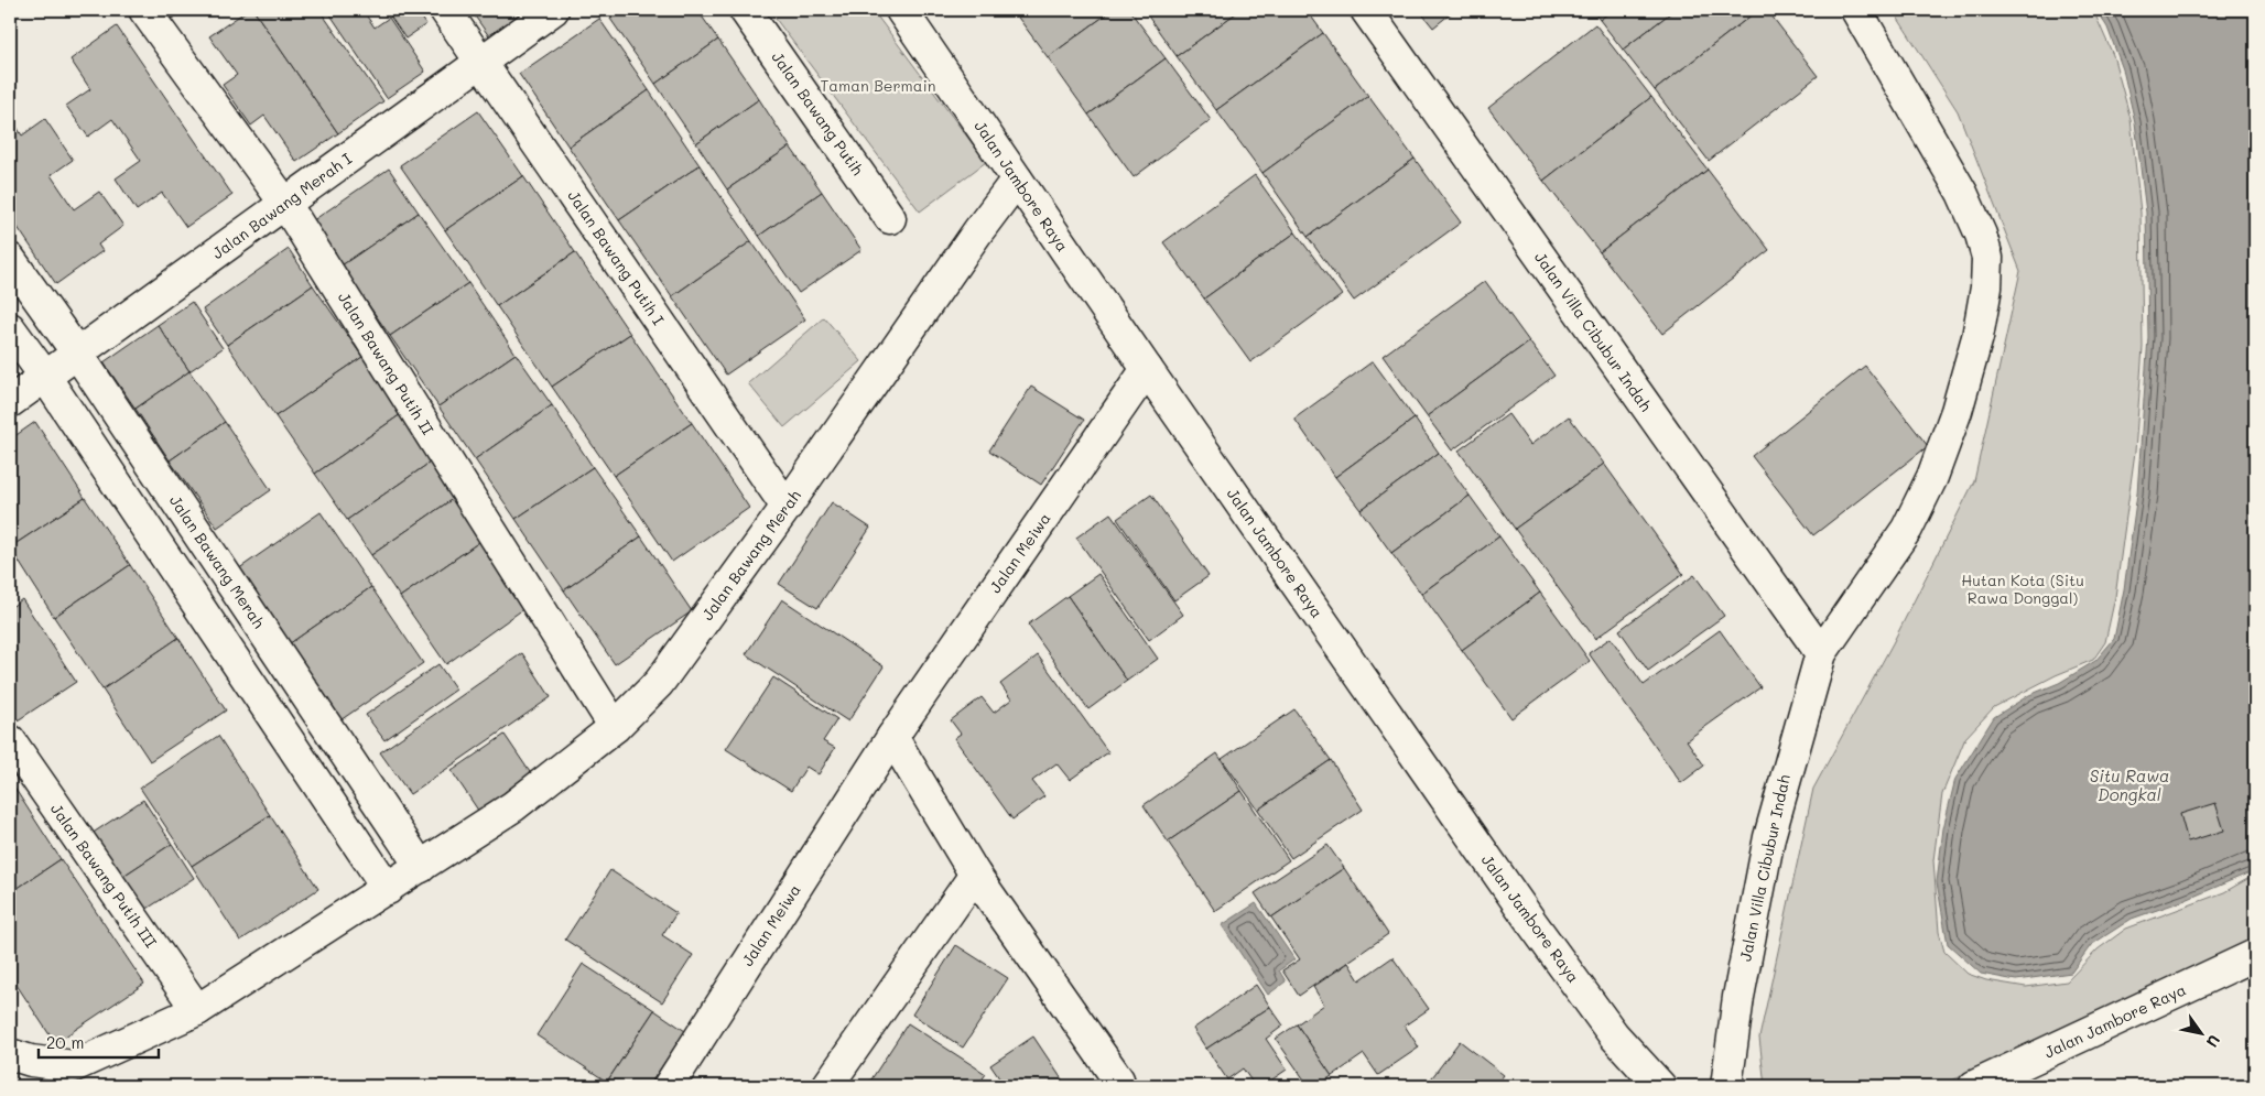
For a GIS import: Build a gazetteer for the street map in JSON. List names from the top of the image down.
{
  "streets": {
    "street": [
      "Jalan Bawang Putih",
      "Jalan Jambore Raya",
      "Jalan Bawang Merah I",
      "Jalan Bawang Putih I",
      "Jalan Villa Cibubur Indah",
      "Jalan Bawang Putih II",
      "Jalan Meiwa",
      "Jalan Bawang Merah",
      "Jalan Bawang Putih III"
    ]
  },
  "crossings": [
    ["Jalan Jambore Raya", "Jalan Meiwa"],
    ["Jalan Jambore Raya", "Jalan Bawang Merah"],
    ["Jalan Bawang Merah I", "Jalan Bawang Putih I"],
    ["Jalan Bawang Merah I", "Jalan Bawang Putih II"],
    ["Jalan Bawang Merah I", "Jalan Bawang Merah"],
    ["Jalan Bawang Putih I", "Jalan Bawang Merah"],
    ["Jalan Bawang Putih II", "Jalan Bawang Merah"],
    ["Jalan Bawang Merah", "Jalan Bawang Putih III"]
  ],
  "water": ["Situ Rawa Dongkal"],
  "parks": ["Taman Bermain", "Hutan Kota (Situ Rawa Donggal)"],
  "scale_bar": "20 m",
  "north": "bottom right"
}
